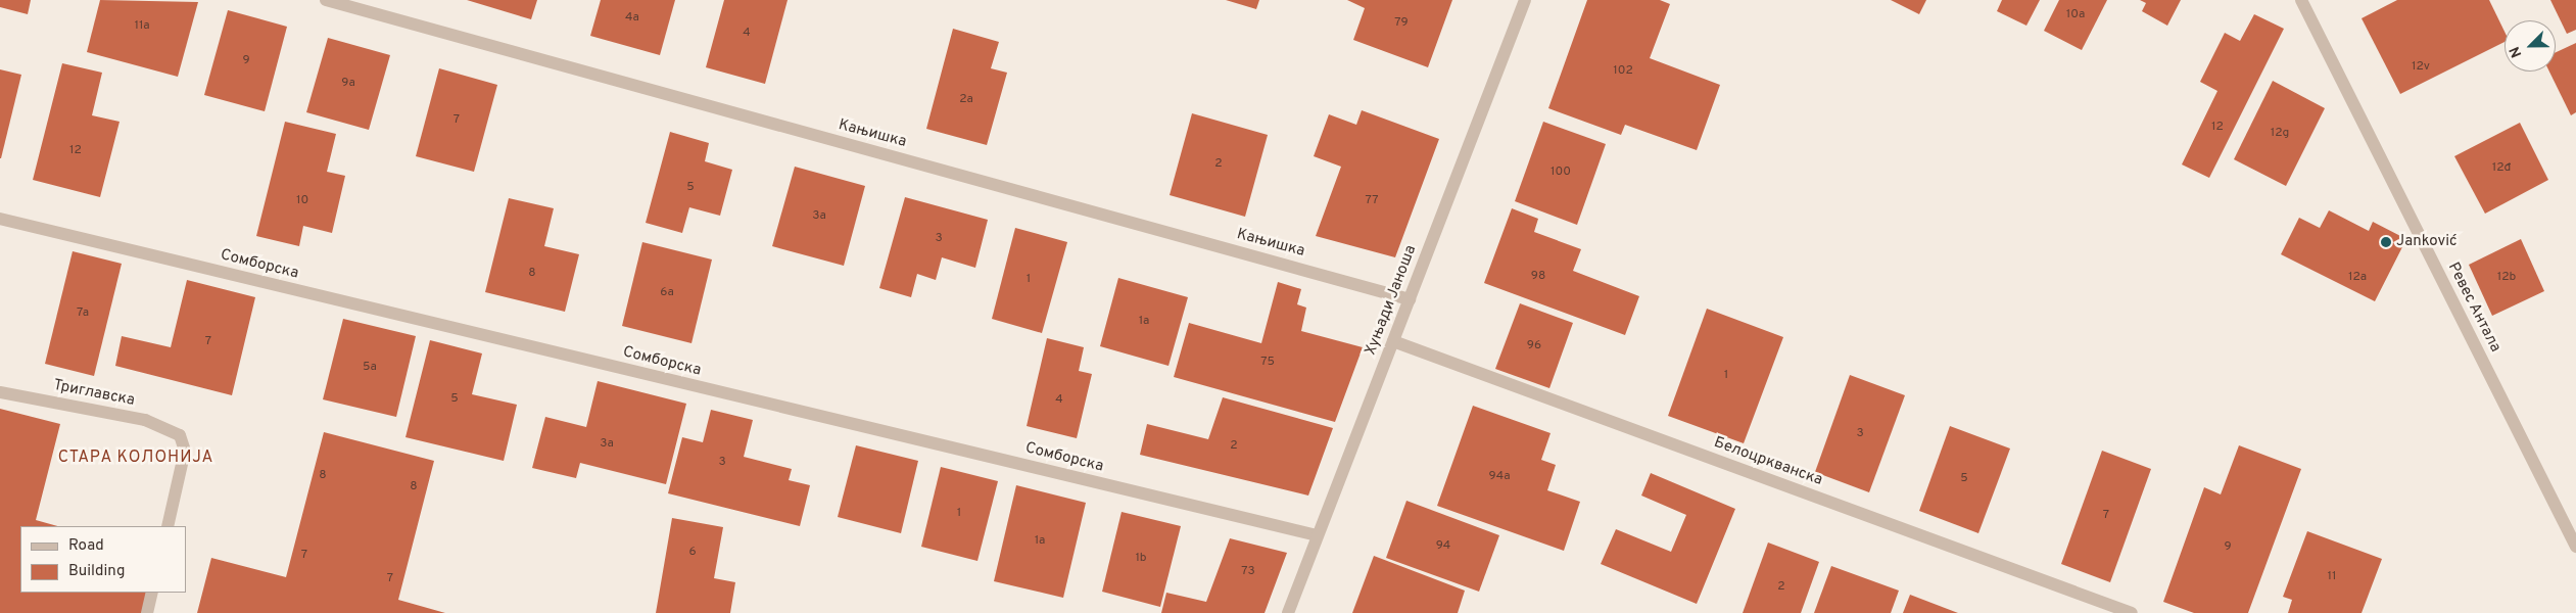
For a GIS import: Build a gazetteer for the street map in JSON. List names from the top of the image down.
{
  "streets": {
    "street": [
      "Кањишка",
      "Сомборска",
      "Хуњади Јаноша",
      "Ревес Антала",
      "Триглавска",
      "Белоцркванска"
    ]
  },
  "crossings": [
    ["Кањишка", "Хуњади Јаноша"],
    ["Сомборска", "Хуњади Јаноша"],
    ["Хуњади Јаноша", "Белоцркванска"]
  ],
  "districts": ["СТАРА КОЛОНИЈА"],
  "places": ["Janković"],
  "house_numbers": [
    "10a",
    "4a",
    "79",
    "11a",
    "4",
    "9",
    "12v",
    "102",
    "9a",
    "2a",
    "7",
    "12",
    "12g",
    "12",
    "2",
    "12đ",
    "100",
    "5",
    "10",
    "77",
    "3a",
    "3",
    "8",
    "98",
    "12a",
    "12b",
    "1",
    "6a",
    "7a",
    "1a",
    "7",
    "96",
    "75",
    "5a",
    "1",
    "5",
    "4",
    "3",
    "3a",
    "2",
    "3",
    "8",
    "94a",
    "5",
    "8",
    "1",
    "7",
    "1a",
    "94",
    "9",
    "6",
    "7",
    "1b",
    "73",
    "11",
    "7",
    "2"
  ],
  "legend": ["Road", "Building"],
  "north": "bottom left"
}
